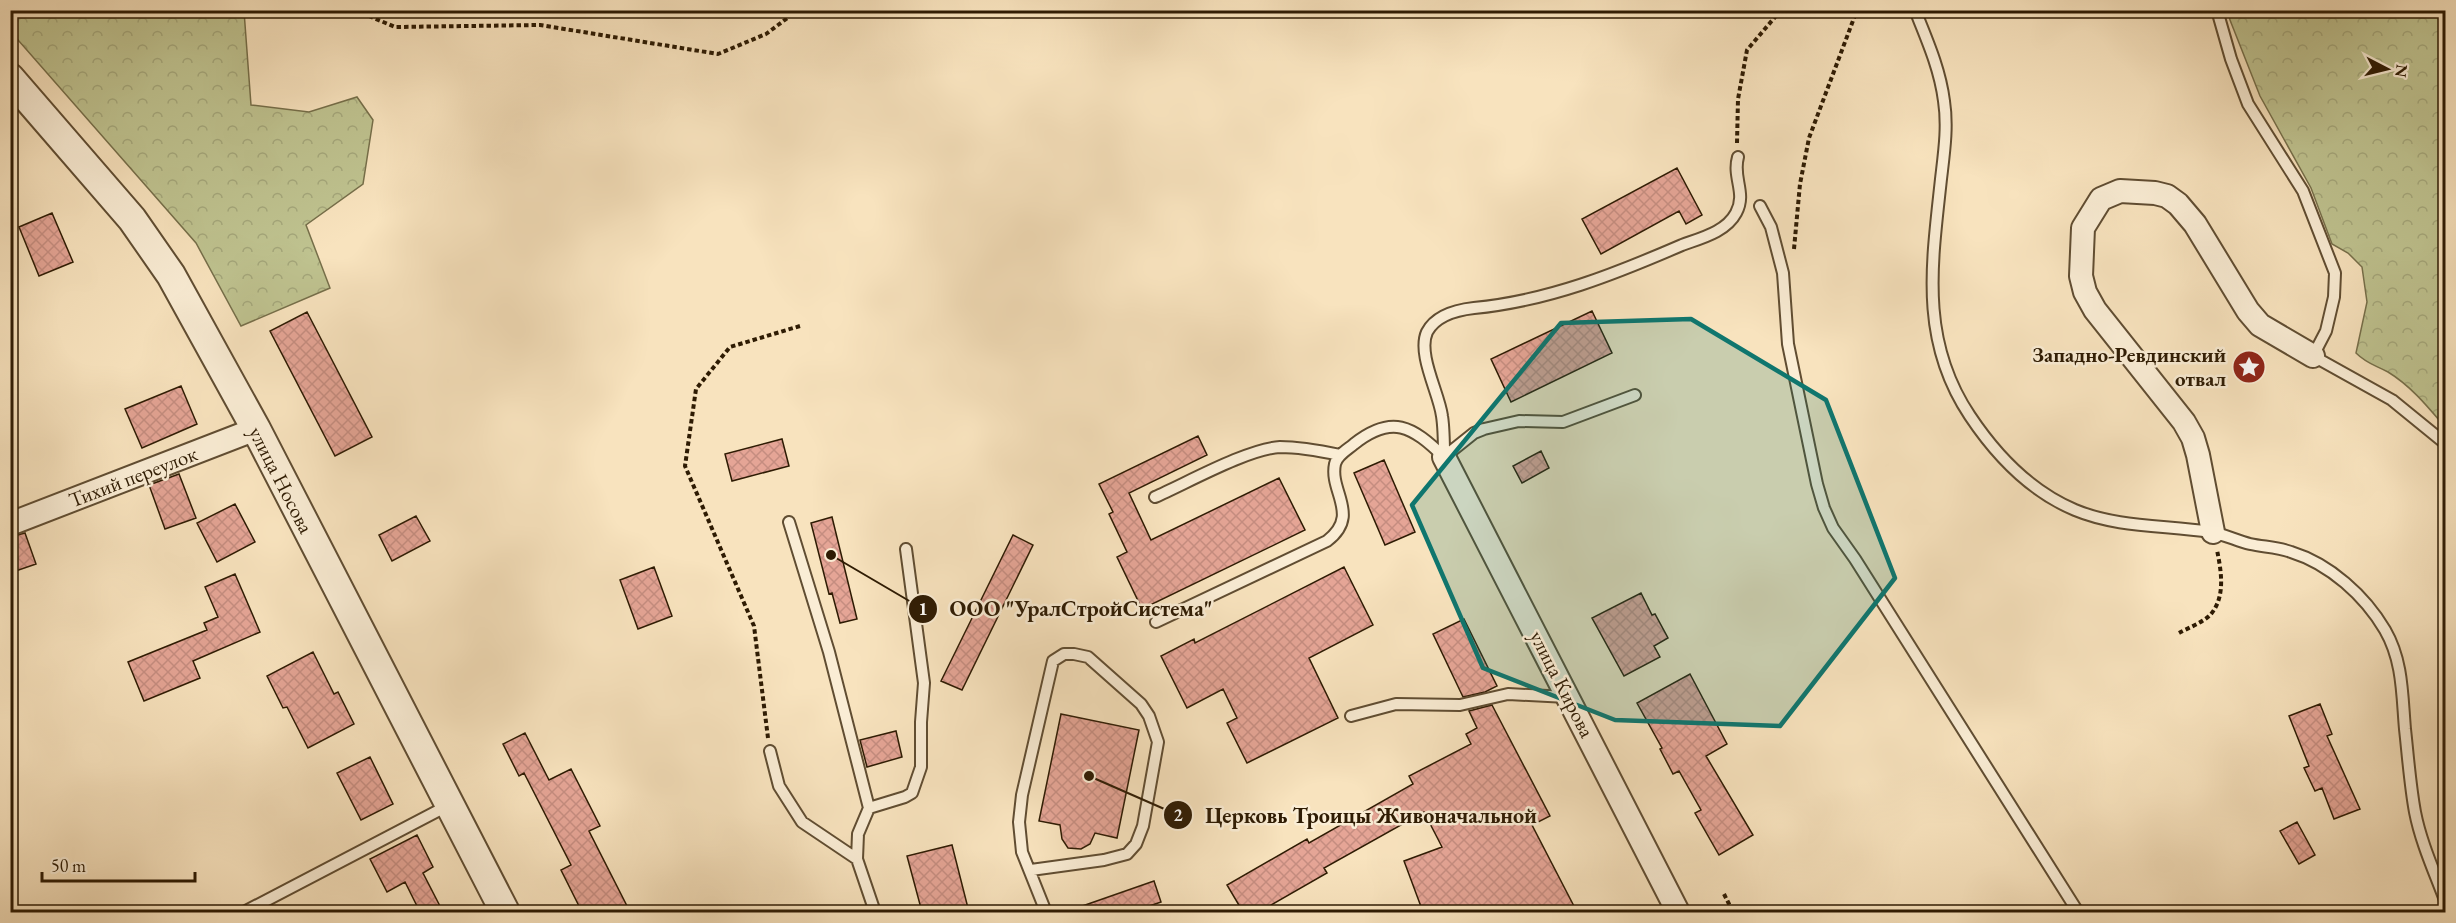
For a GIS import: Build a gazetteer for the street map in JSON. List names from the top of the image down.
{
  "streets": {
    "street": ["Тихий переулок", "улица Носова", "улица Кирова"]
  },
  "crossings": [
    ["Тихий переулок", "улица Носова"]
  ],
  "places": {
    "place": ["Западно-Ревдинский отвал"],
    "other": ["ООО \"УралСтройСистема\"", "Церковь Троицы Живоначальной"]
  },
  "scale_bar": "50 m",
  "north": "right"
}
